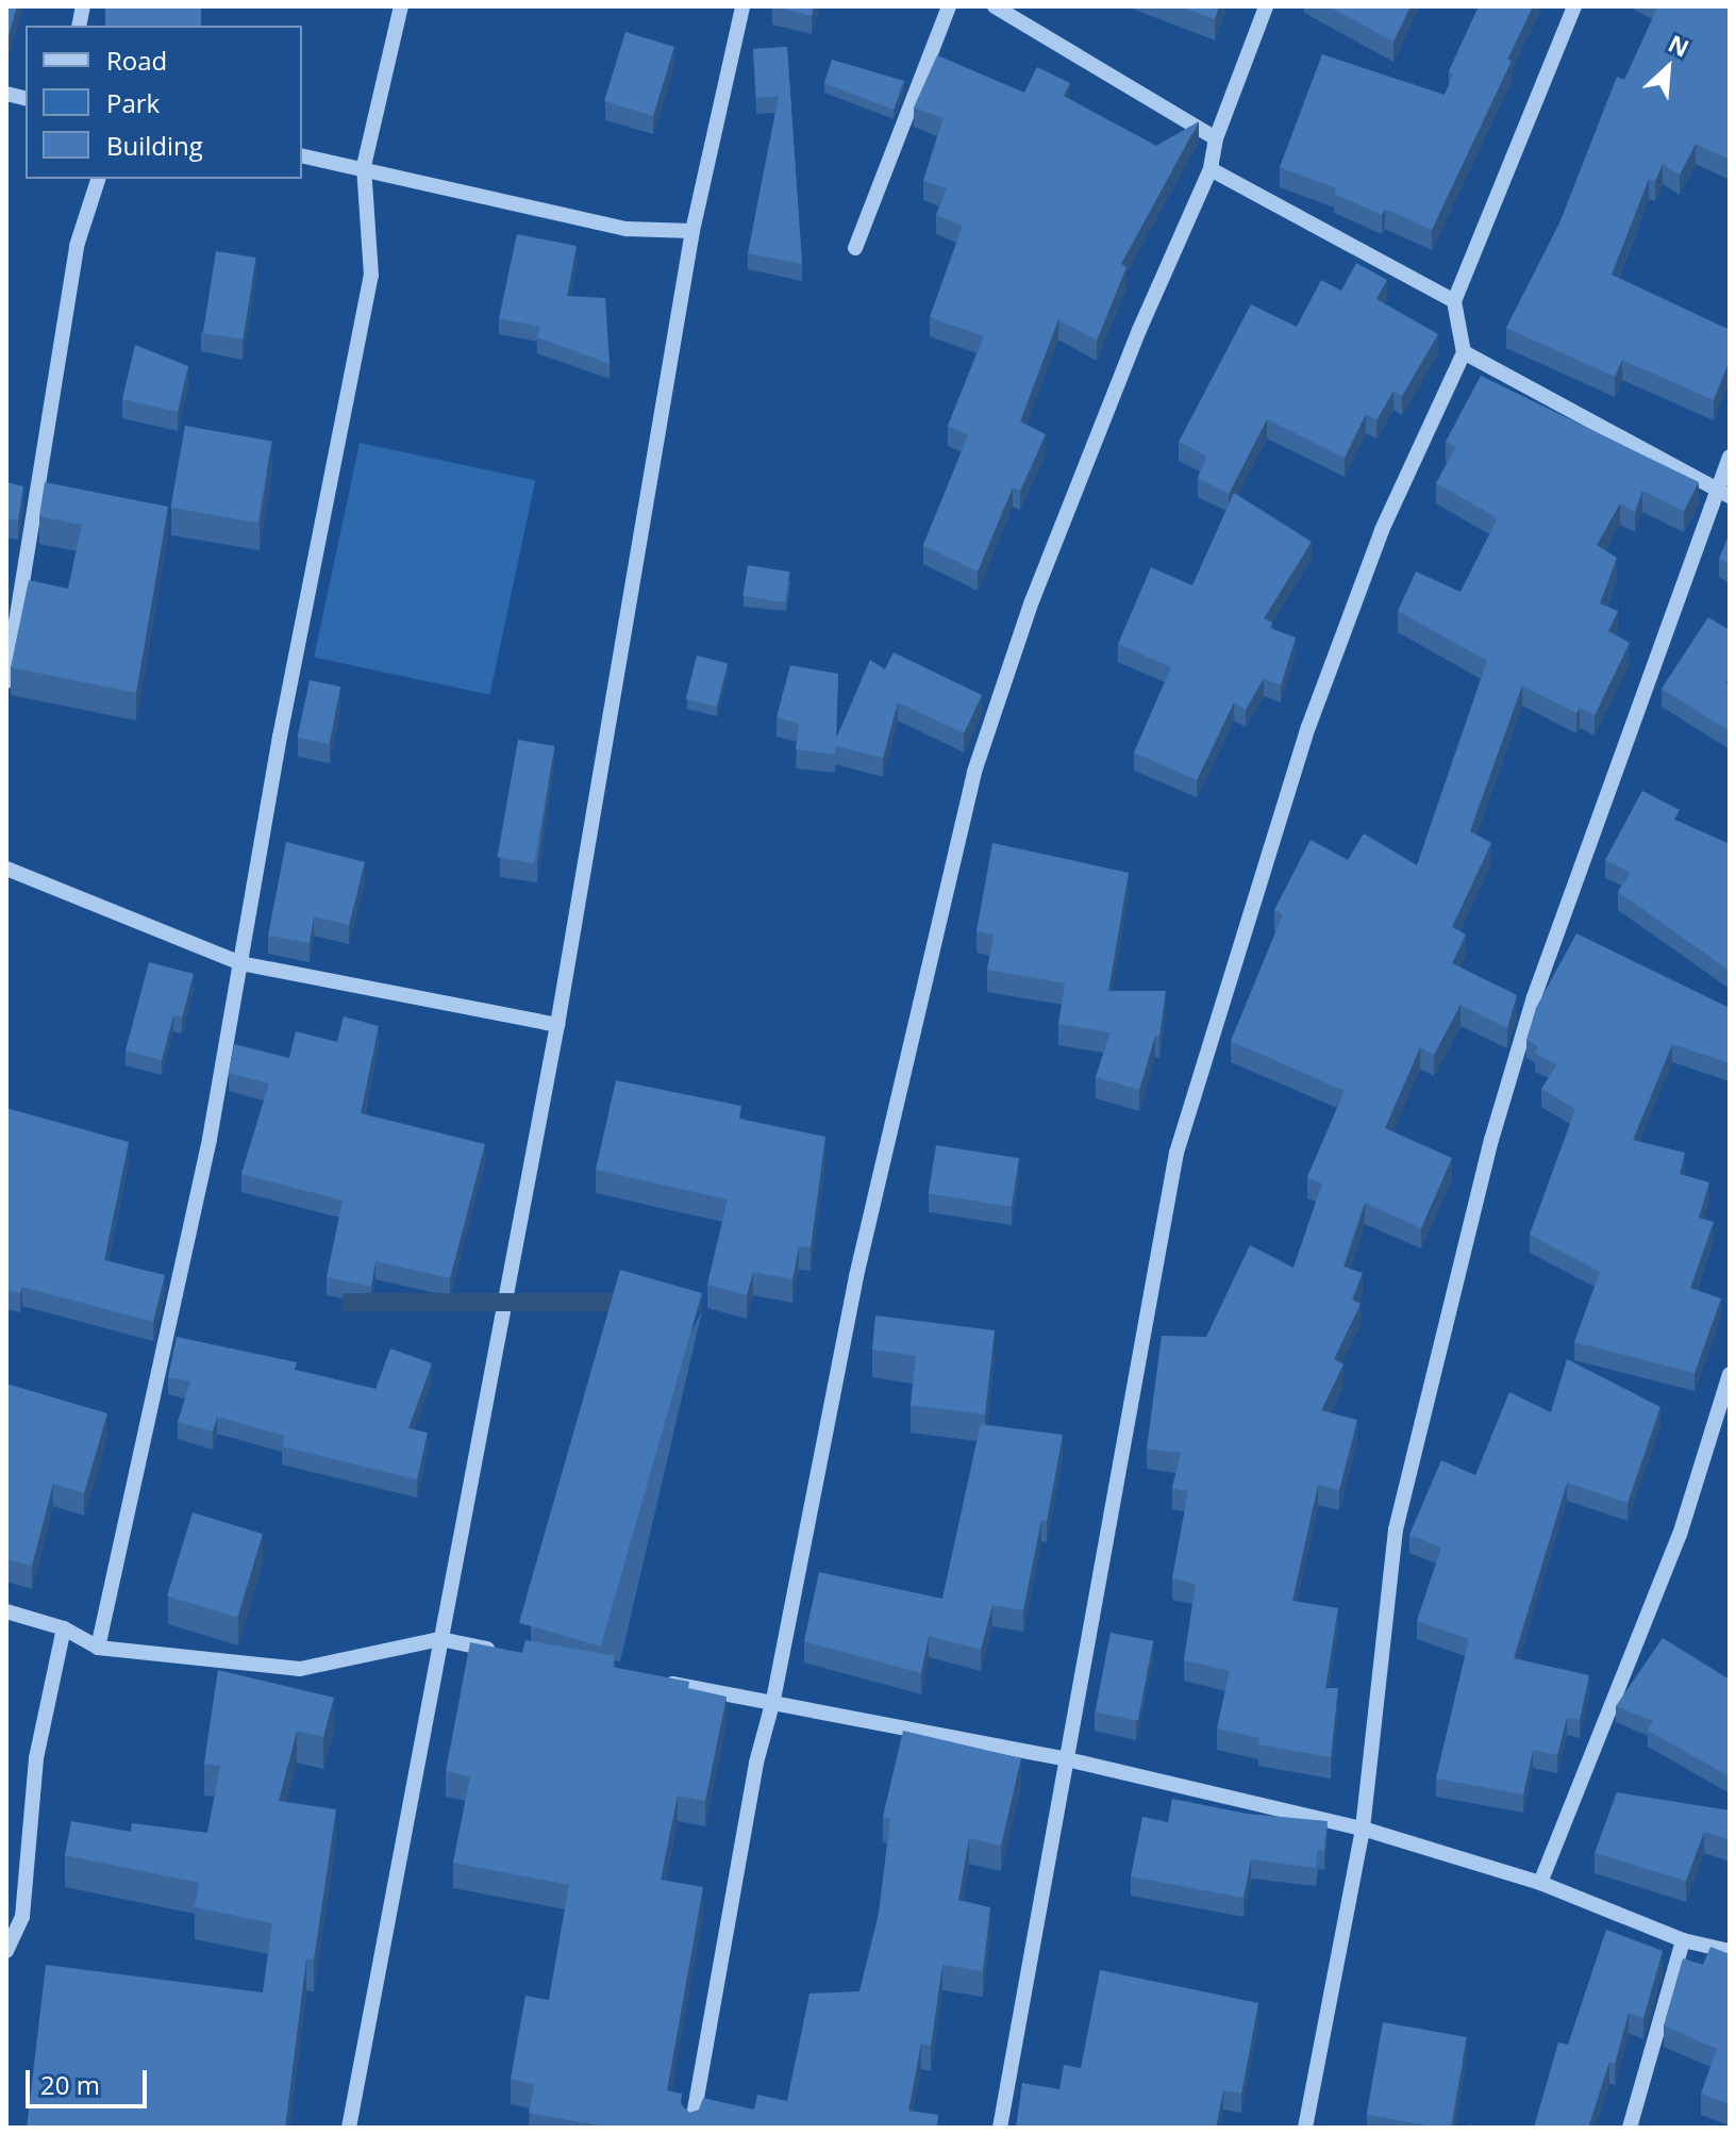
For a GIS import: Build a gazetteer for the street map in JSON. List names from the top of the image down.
{
  "legend": ["Road", "Park", "Building"],
  "scale_bar": "20 m",
  "north": "top right"
}
